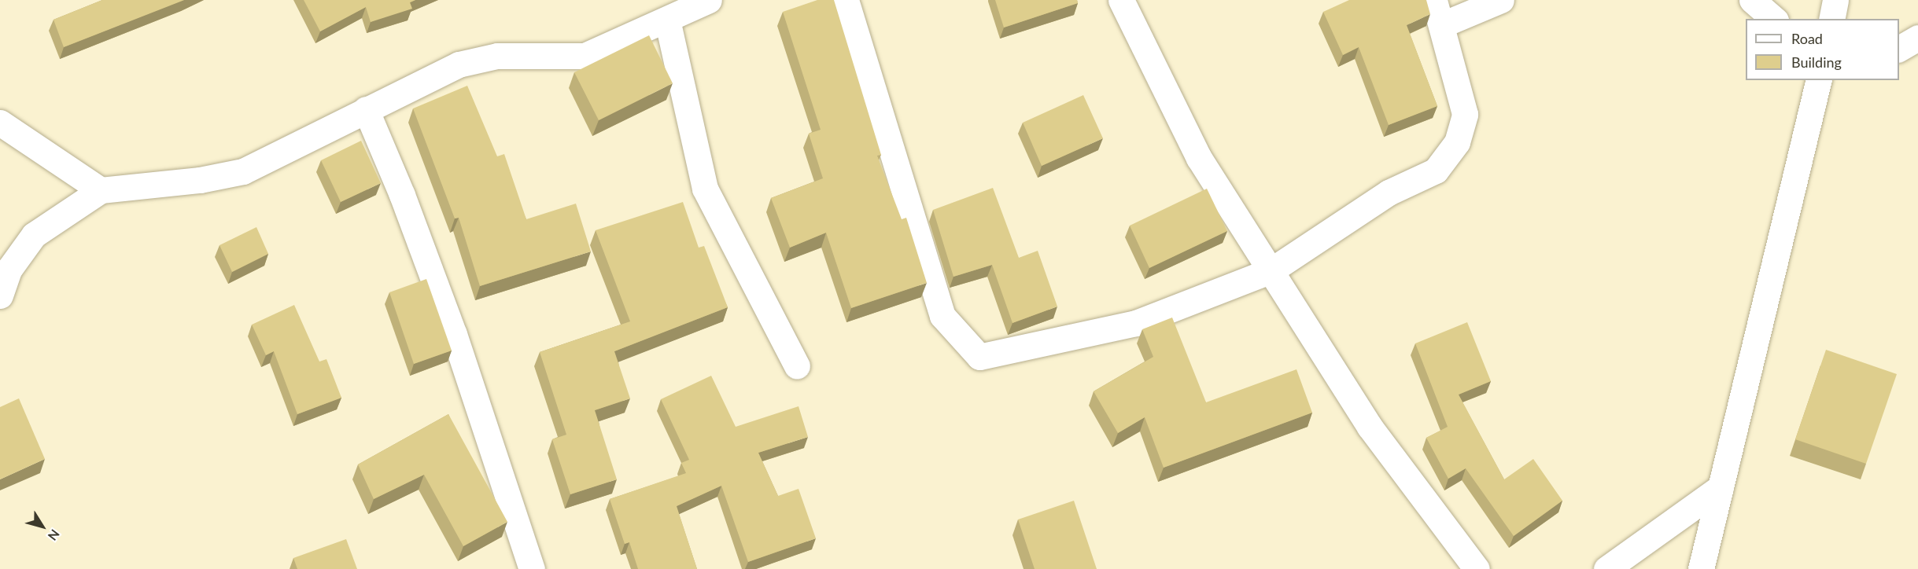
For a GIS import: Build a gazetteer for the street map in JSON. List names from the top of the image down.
{
  "legend": ["Road", "Building"],
  "north": "bottom right"
}
